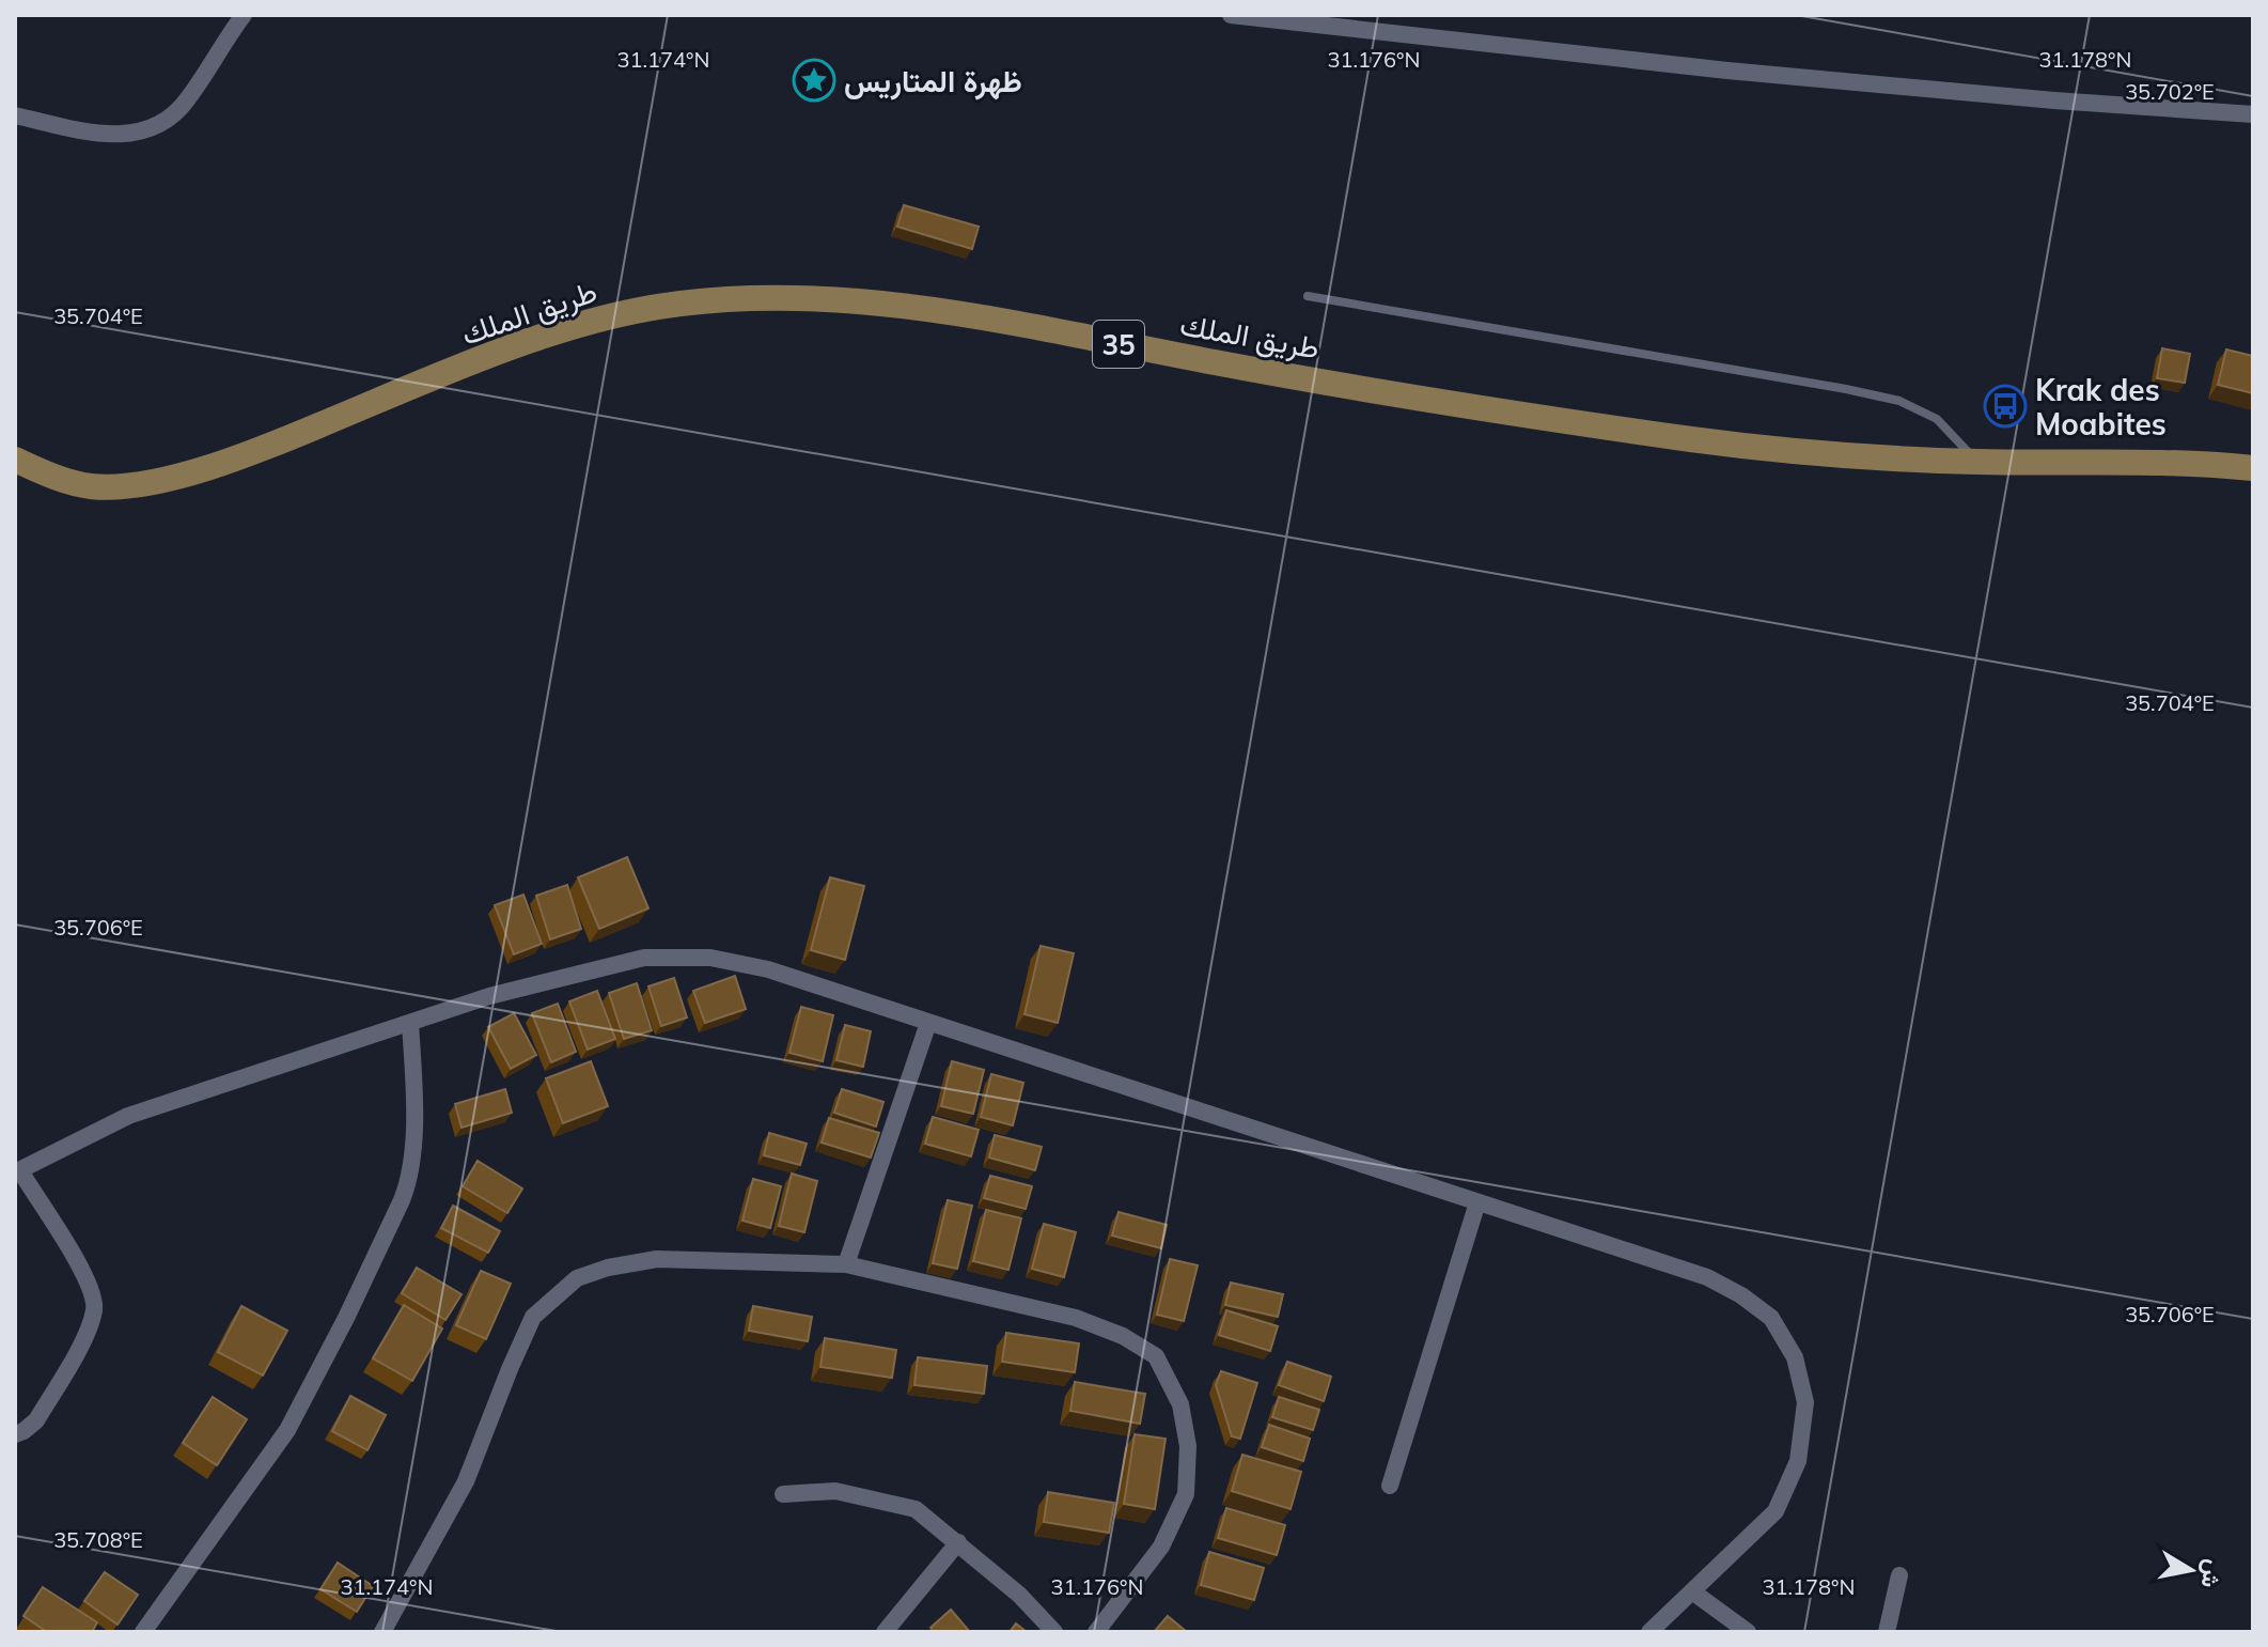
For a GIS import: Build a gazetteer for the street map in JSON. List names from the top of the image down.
{
  "streets": {
    "main road": ["طريق الملك", "35"]
  },
  "places": {
    "place": ["ظهرة المتاريس"],
    "bus stop": ["Krak des Moabites"]
  },
  "north": "right",
  "coordinates": [
    "31.174°N",
    "31.176°N",
    "31.178°N",
    "35.702°E",
    "35.704°E",
    "35.706°E",
    "35.708°E"
  ]
}
